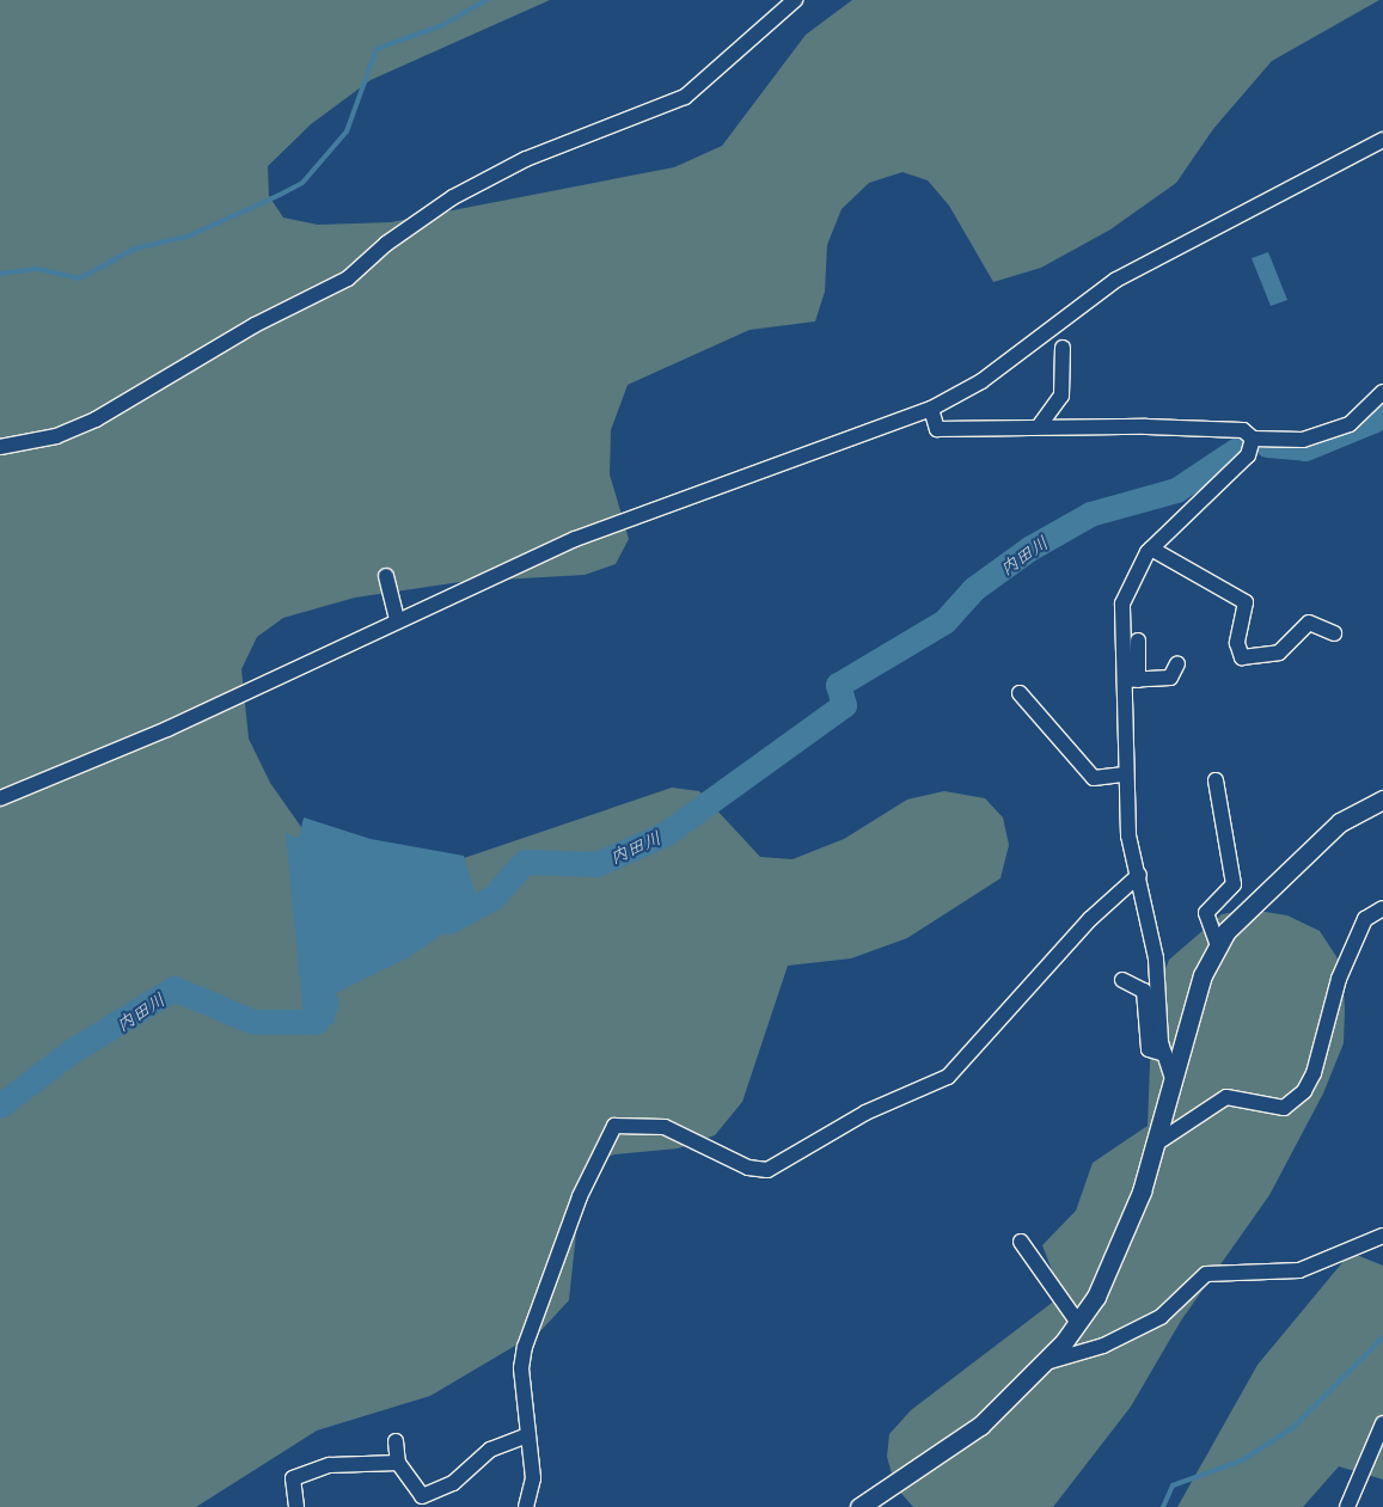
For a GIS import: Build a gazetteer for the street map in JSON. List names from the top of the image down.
{
  "water": ["内田川"]
}
